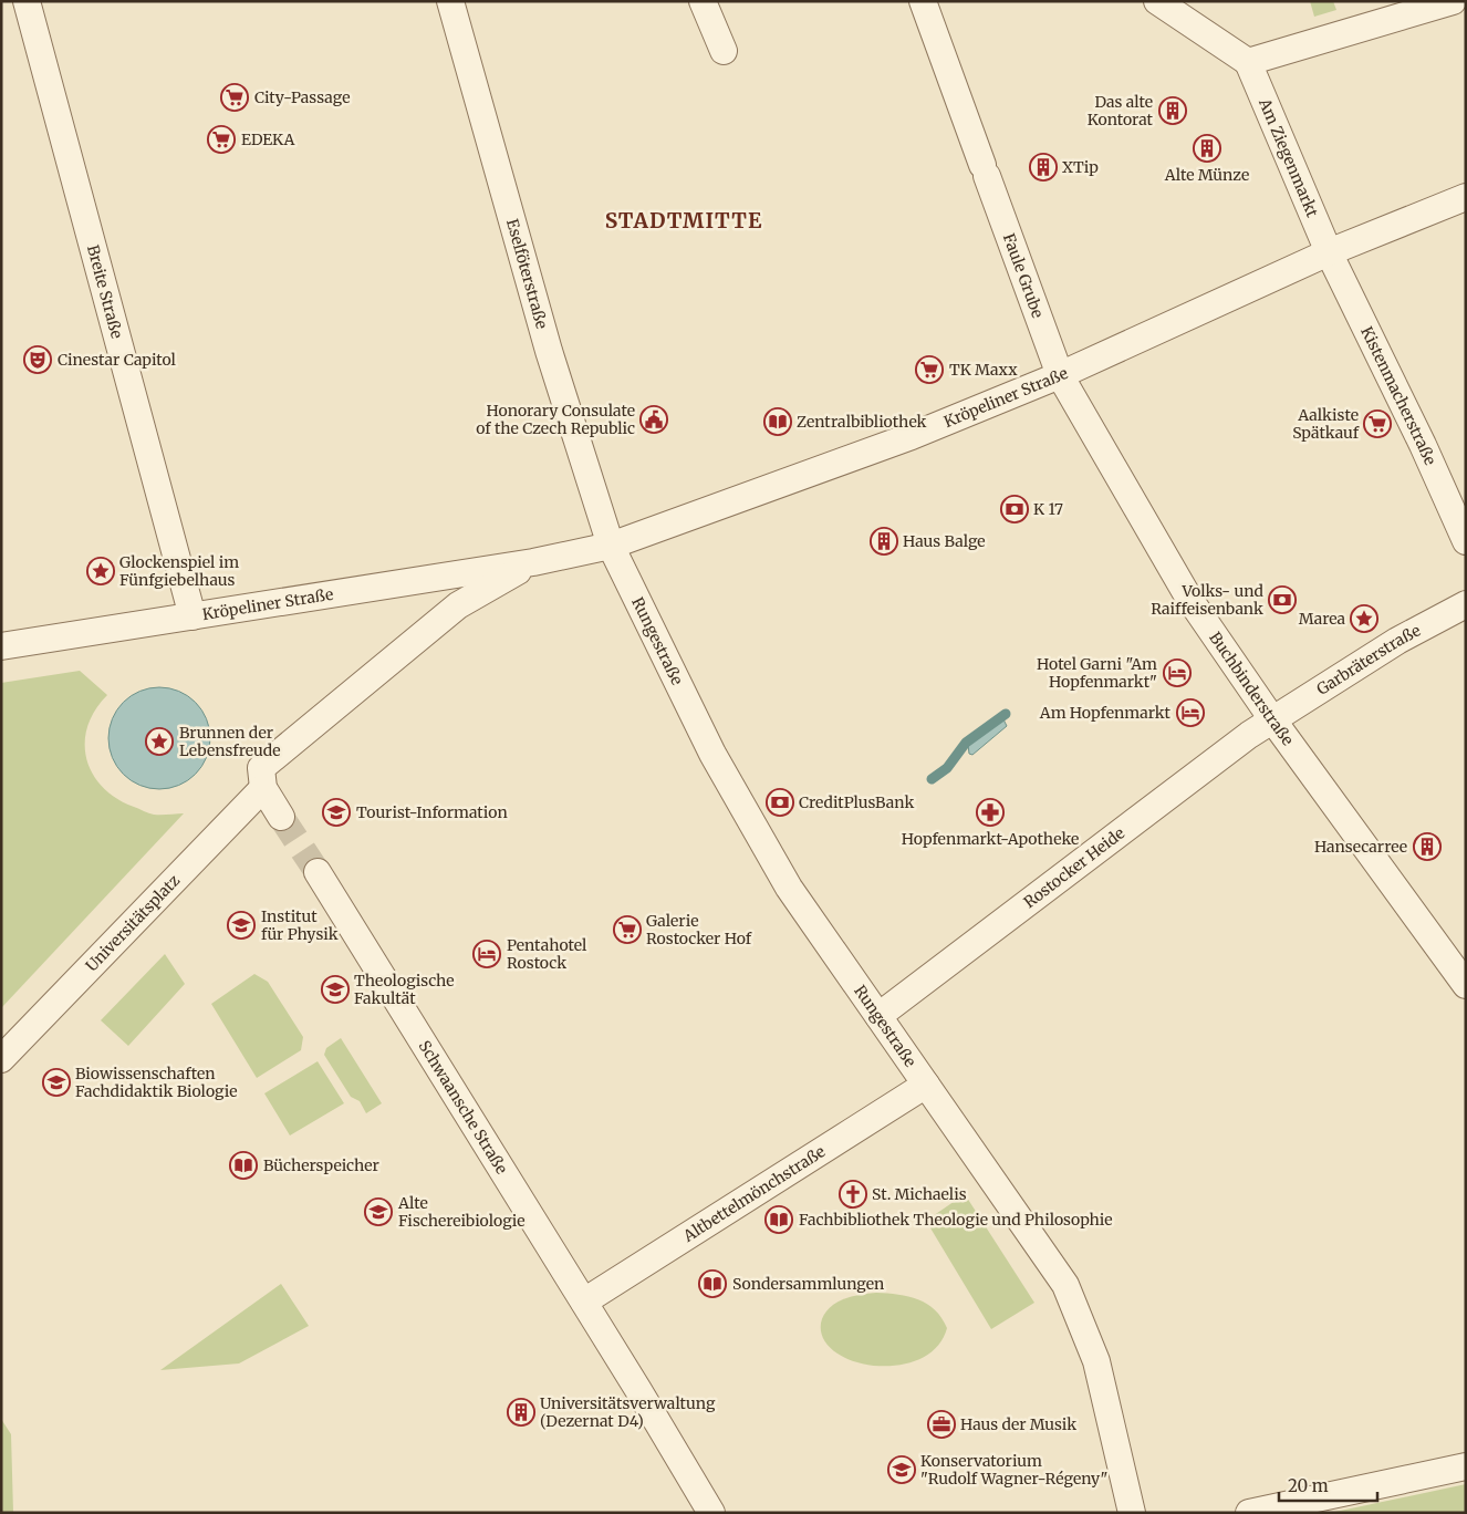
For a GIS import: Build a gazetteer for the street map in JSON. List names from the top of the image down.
{
  "streets": {
    "street": [
      "Am Ziegenmarkt",
      "Eselföterstraße",
      "Faule Grube",
      "Breite Straße",
      "Kistenmacherstraße",
      "Kröpeliner Straße",
      "Rungestraße",
      "Garbräterstraße",
      "Buchbinderstraße",
      "Rostocker Heide",
      "Universitätsplatz",
      "Schwaansche Straße",
      "Altbettelmönchstraße"
    ]
  },
  "crossings": [
    ["Am Ziegenmarkt", "Kistenmacherstraße"],
    ["Am Ziegenmarkt", "Kröpeliner Straße"],
    ["Eselföterstraße", "Kröpeliner Straße"],
    ["Eselföterstraße", "Rungestraße"],
    ["Faule Grube", "Kröpeliner Straße"],
    ["Faule Grube", "Buchbinderstraße"],
    ["Breite Straße", "Kröpeliner Straße"],
    ["Kistenmacherstraße", "Kröpeliner Straße"],
    ["Kröpeliner Straße", "Rungestraße"],
    ["Kröpeliner Straße", "Buchbinderstraße"],
    ["Kröpeliner Straße", "Universitätsplatz"],
    ["Rungestraße", "Rostocker Heide"],
    ["Rungestraße", "Altbettelmönchstraße"],
    ["Garbräterstraße", "Buchbinderstraße"],
    ["Garbräterstraße", "Rostocker Heide"],
    ["Buchbinderstraße", "Rostocker Heide"],
    ["Schwaansche Straße", "Altbettelmönchstraße"]
  ],
  "districts": ["STADTMITTE"],
  "places": {
    "supermarket": [
      "City-Passage",
      "EDEKA",
      "TK Maxx",
      "Aalkiste Spätkauf",
      "Galerie Rostocker Hof"
    ],
    "building": [
      "Das alte Kontorat",
      "Alte Münze",
      "XTip",
      "Haus Balge",
      "Hansecarree",
      "Universitätsverwaltung (Dezernat D4)"
    ],
    "theatre": ["Cinestar Capitol"],
    "public building": ["Honorary Consulate of the Czech Republic"],
    "library": [
      "Zentralbibliothek",
      "Bücherspeicher",
      "Fachbibliothek Theologie und Philosophie",
      "Sondersammlungen"
    ],
    "bank": ["K 17", "Volks- und Raiffeisenbank", "CreditPlusBank"],
    "place": ["Glockenspiel im Fünfgiebelhaus", "Marea", "Brunnen der Lebensfreude"],
    "hotel": ["Hotel Garni \"Am Hopfenmarkt\"", "Am Hopfenmarkt", "Pentahotel Rostock"],
    "school or university": [
      "Tourist-Information",
      "Institut für Physik",
      "Theologische Fakultät",
      "Biowissenschaften Fachdidaktik Biologie",
      "Alte Fischereibiologie",
      "Konservatorium \"Rudolf Wagner-Régeny\""
    ],
    "pharmacy": ["Hopfenmarkt-Apotheke"],
    "church": ["St. Michaelis"],
    "office": ["Haus der Musik"]
  },
  "scale_bar": "20 m"
}
